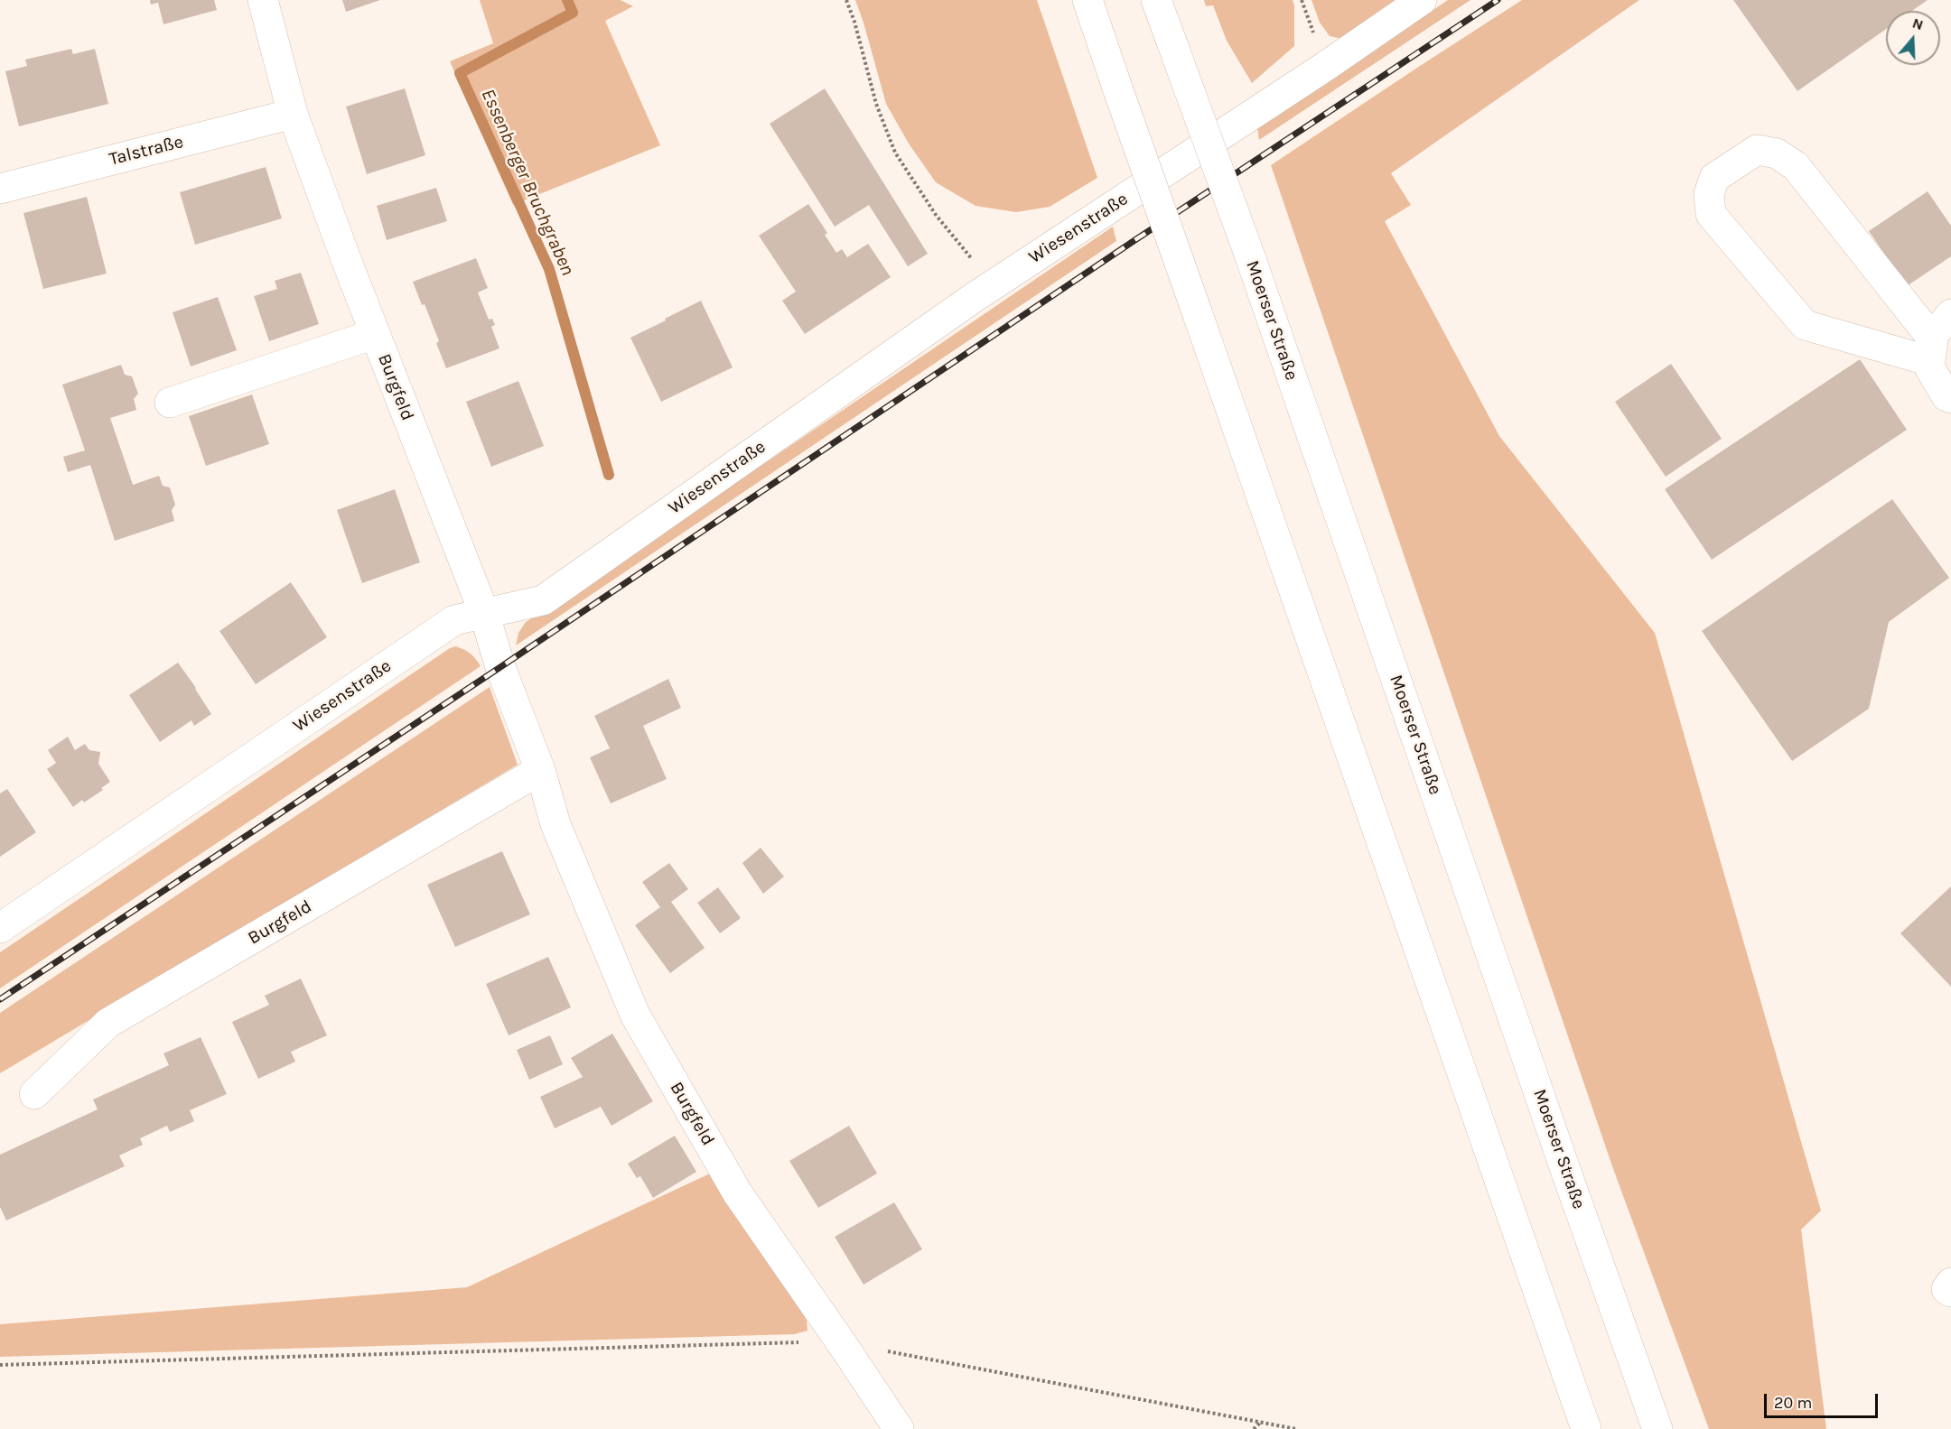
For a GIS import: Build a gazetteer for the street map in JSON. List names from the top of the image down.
{
  "streets": {
    "main road": [
      "Talstraße",
      "Wiesenstraße",
      "Moerser Straße",
      "Burgfeld"
    ]
  },
  "crossings": [
    ["Talstraße", "Burgfeld"],
    ["Wiesenstraße", "Burgfeld"]
  ],
  "water": ["Essenberger Bruchgraben"],
  "scale_bar": "20 m",
  "north": "top"
}
